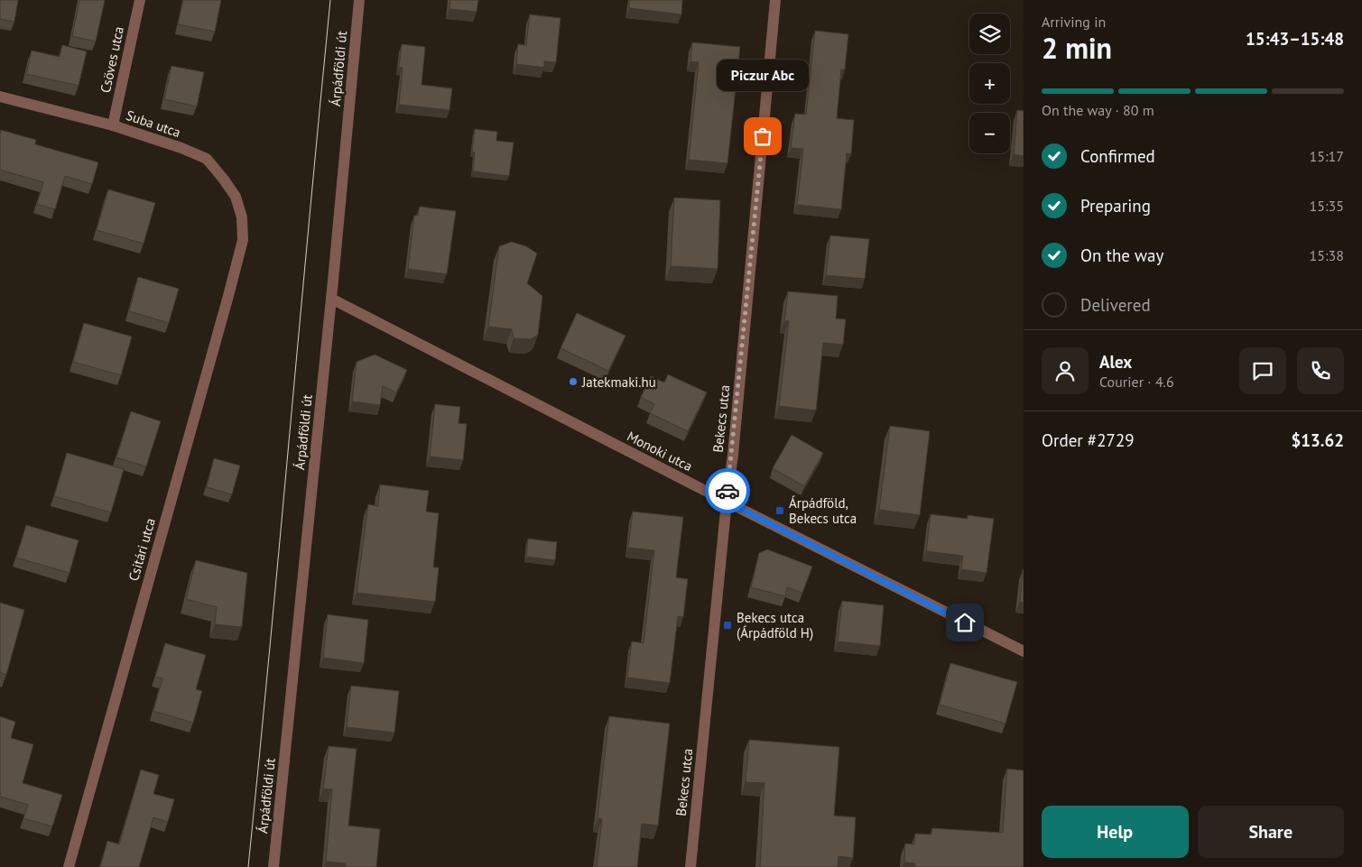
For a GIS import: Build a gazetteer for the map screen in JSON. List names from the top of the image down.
{
  "streets": {
    "street": [
      "Csöves utca",
      "Árpádföldi út",
      "Suba utca",
      "Bekecs utca",
      "Monoki utca",
      "Csitári utca"
    ]
  },
  "crossings": [
    ["Csöves utca", "Suba utca"],
    ["Árpádföldi út", "Monoki utca"],
    ["Suba utca", "Csitári utca"],
    ["Bekecs utca", "Monoki utca"]
  ],
  "places": {
    "other": ["Piczur Abc", "Jatekmaki.hu"],
    "transit": ["Árpádföld, Bekecs utca", "Bekecs utca (Árpádföld H)"]
  },
  "page": {
    "heading": ["2 min", "Arriving in", "15:43–15:48"],
    "panel": [
      "Alex",
      "Courier · 4.6",
      "Order #2729",
      "$13.62"
    ],
    "map_buttons": ["+", "−"],
    "bubble": "Piczur Abc",
    "bar": "On the way · 80 m",
    "list": [
      ["Confirmed", "15:17"],
      ["Preparing", "15:35"],
      ["On the way", "15:38"],
      "Delivered"
    ],
    "buttons": ["Help", "Share"]
  }
}
